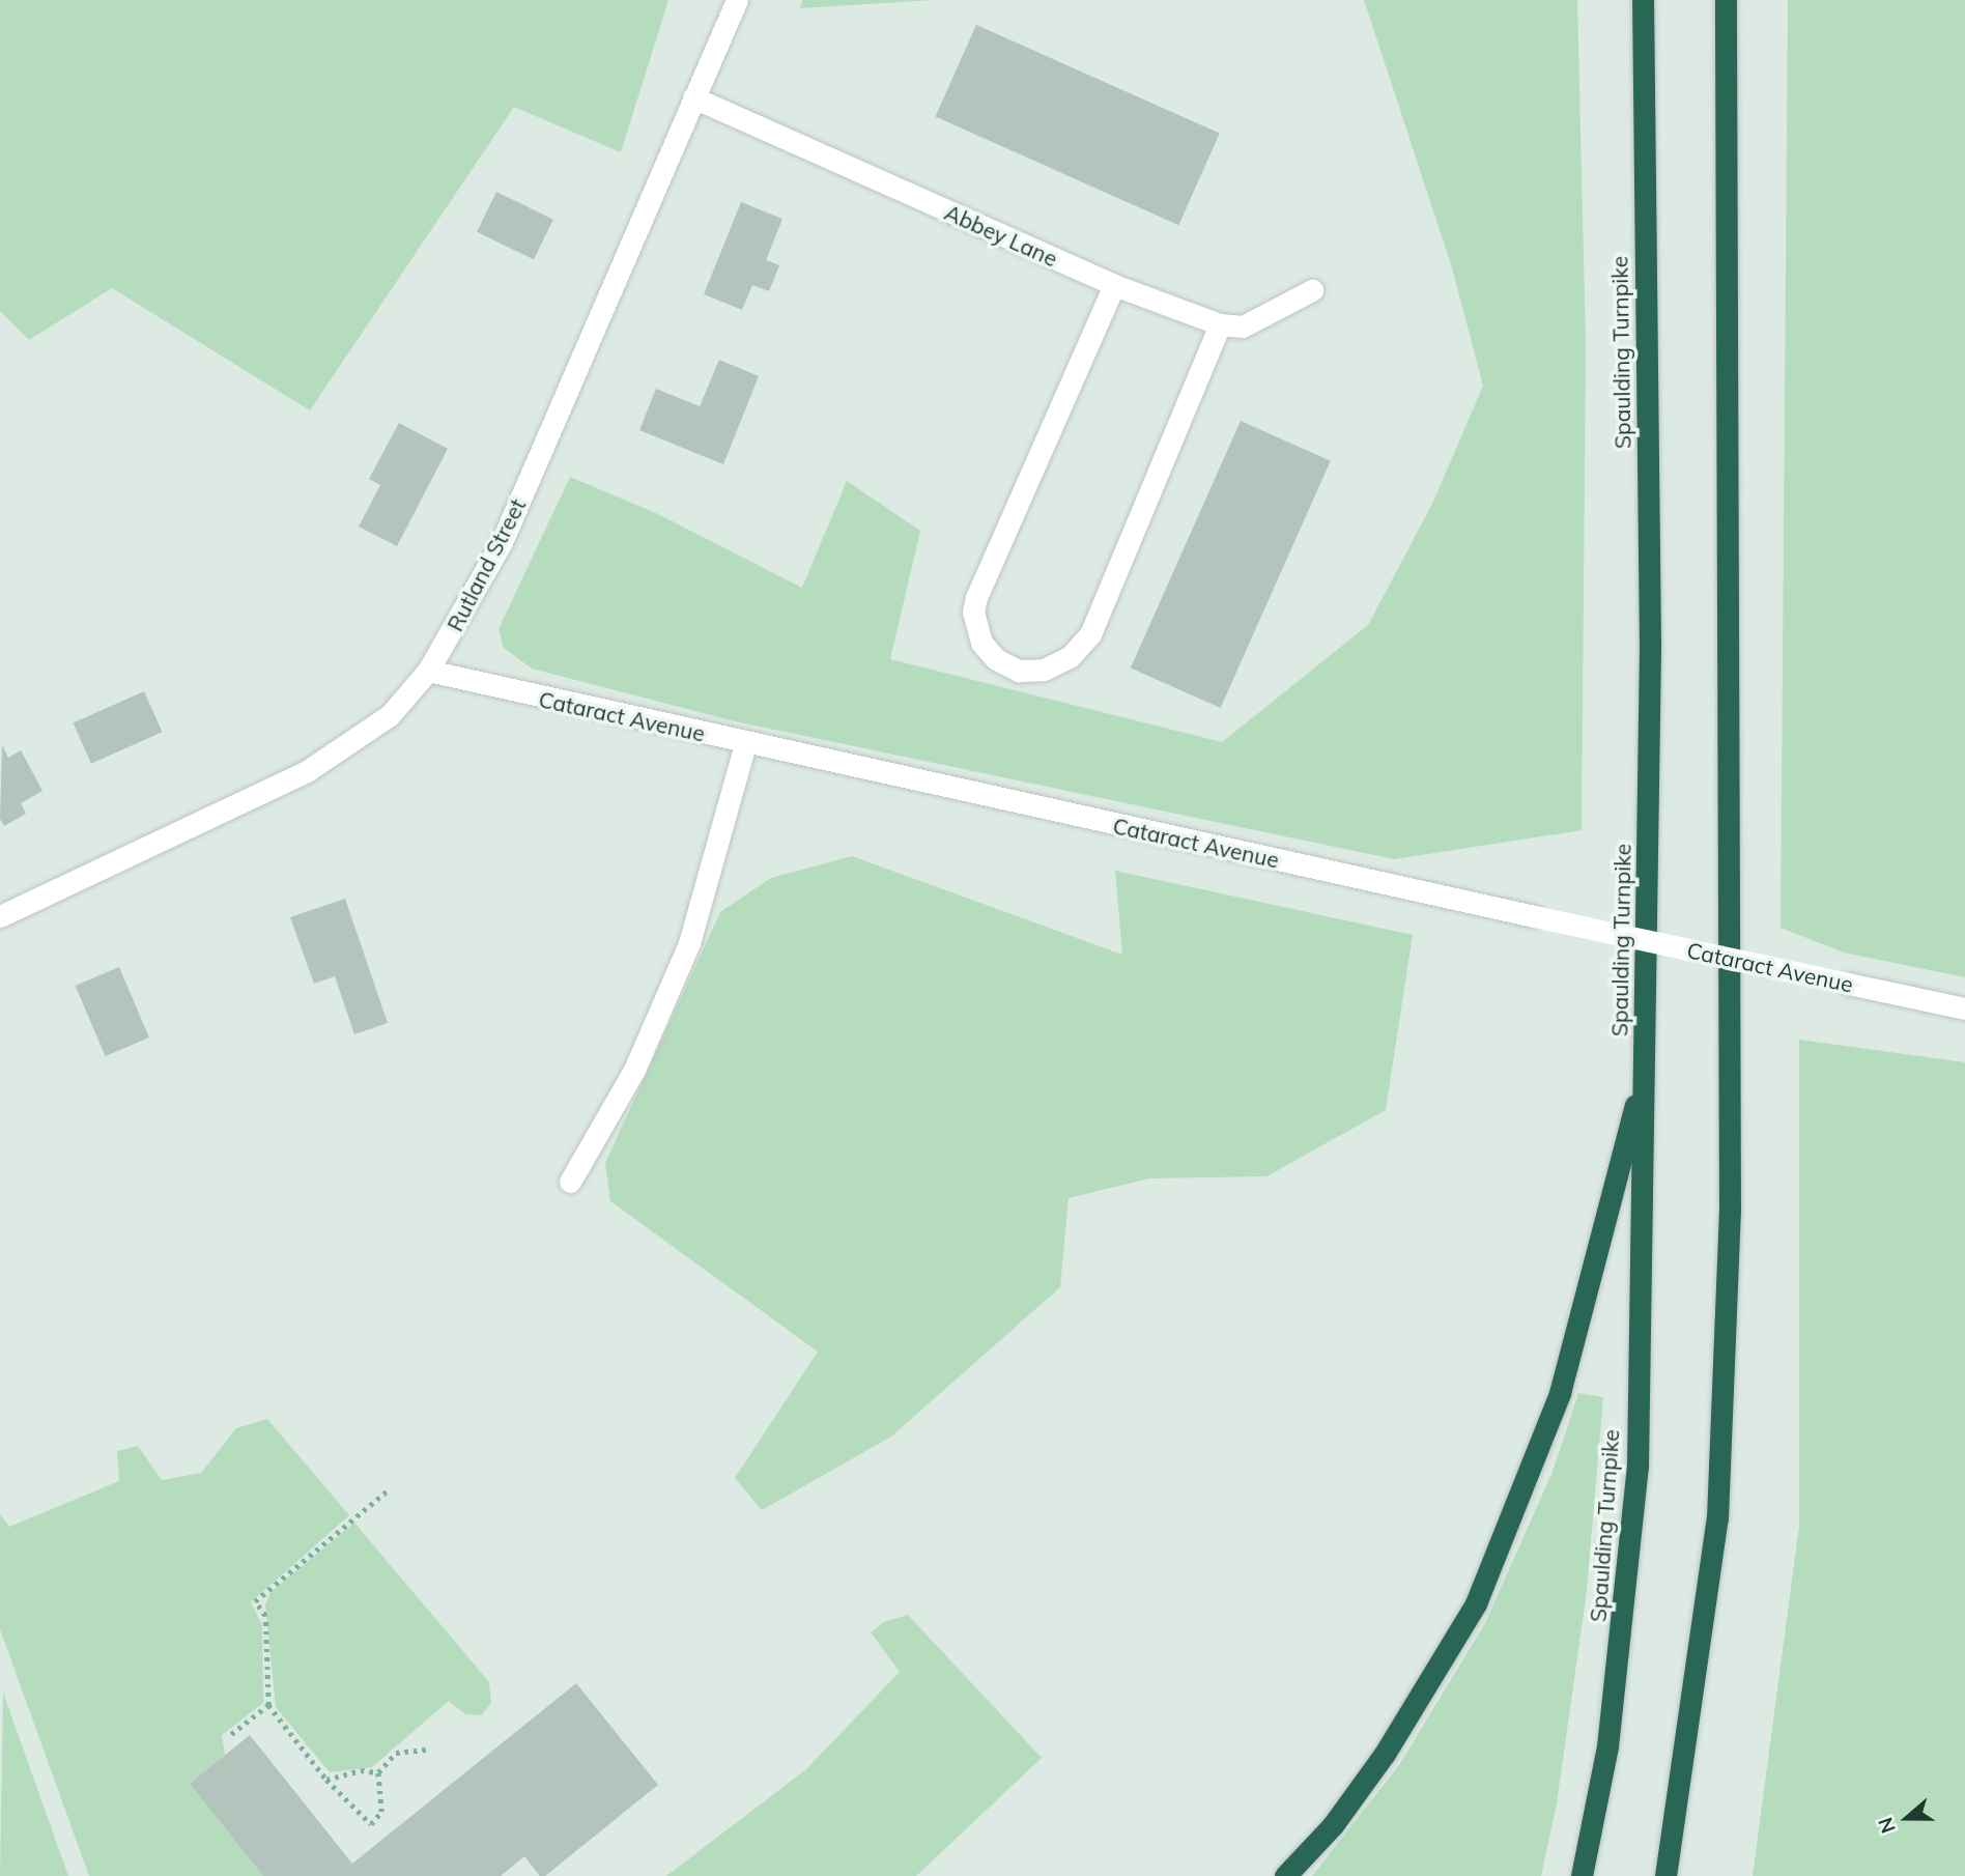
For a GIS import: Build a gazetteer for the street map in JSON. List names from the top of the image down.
{
  "streets": {
    "highway": ["Spaulding Turnpike"],
    "street": ["Abbey Lane", "Rutland Street", "Cataract Avenue"]
  },
  "crossings": [
    ["Abbey Lane", "Rutland Street"],
    ["Rutland Street", "Cataract Avenue"]
  ],
  "north": "left"
}
